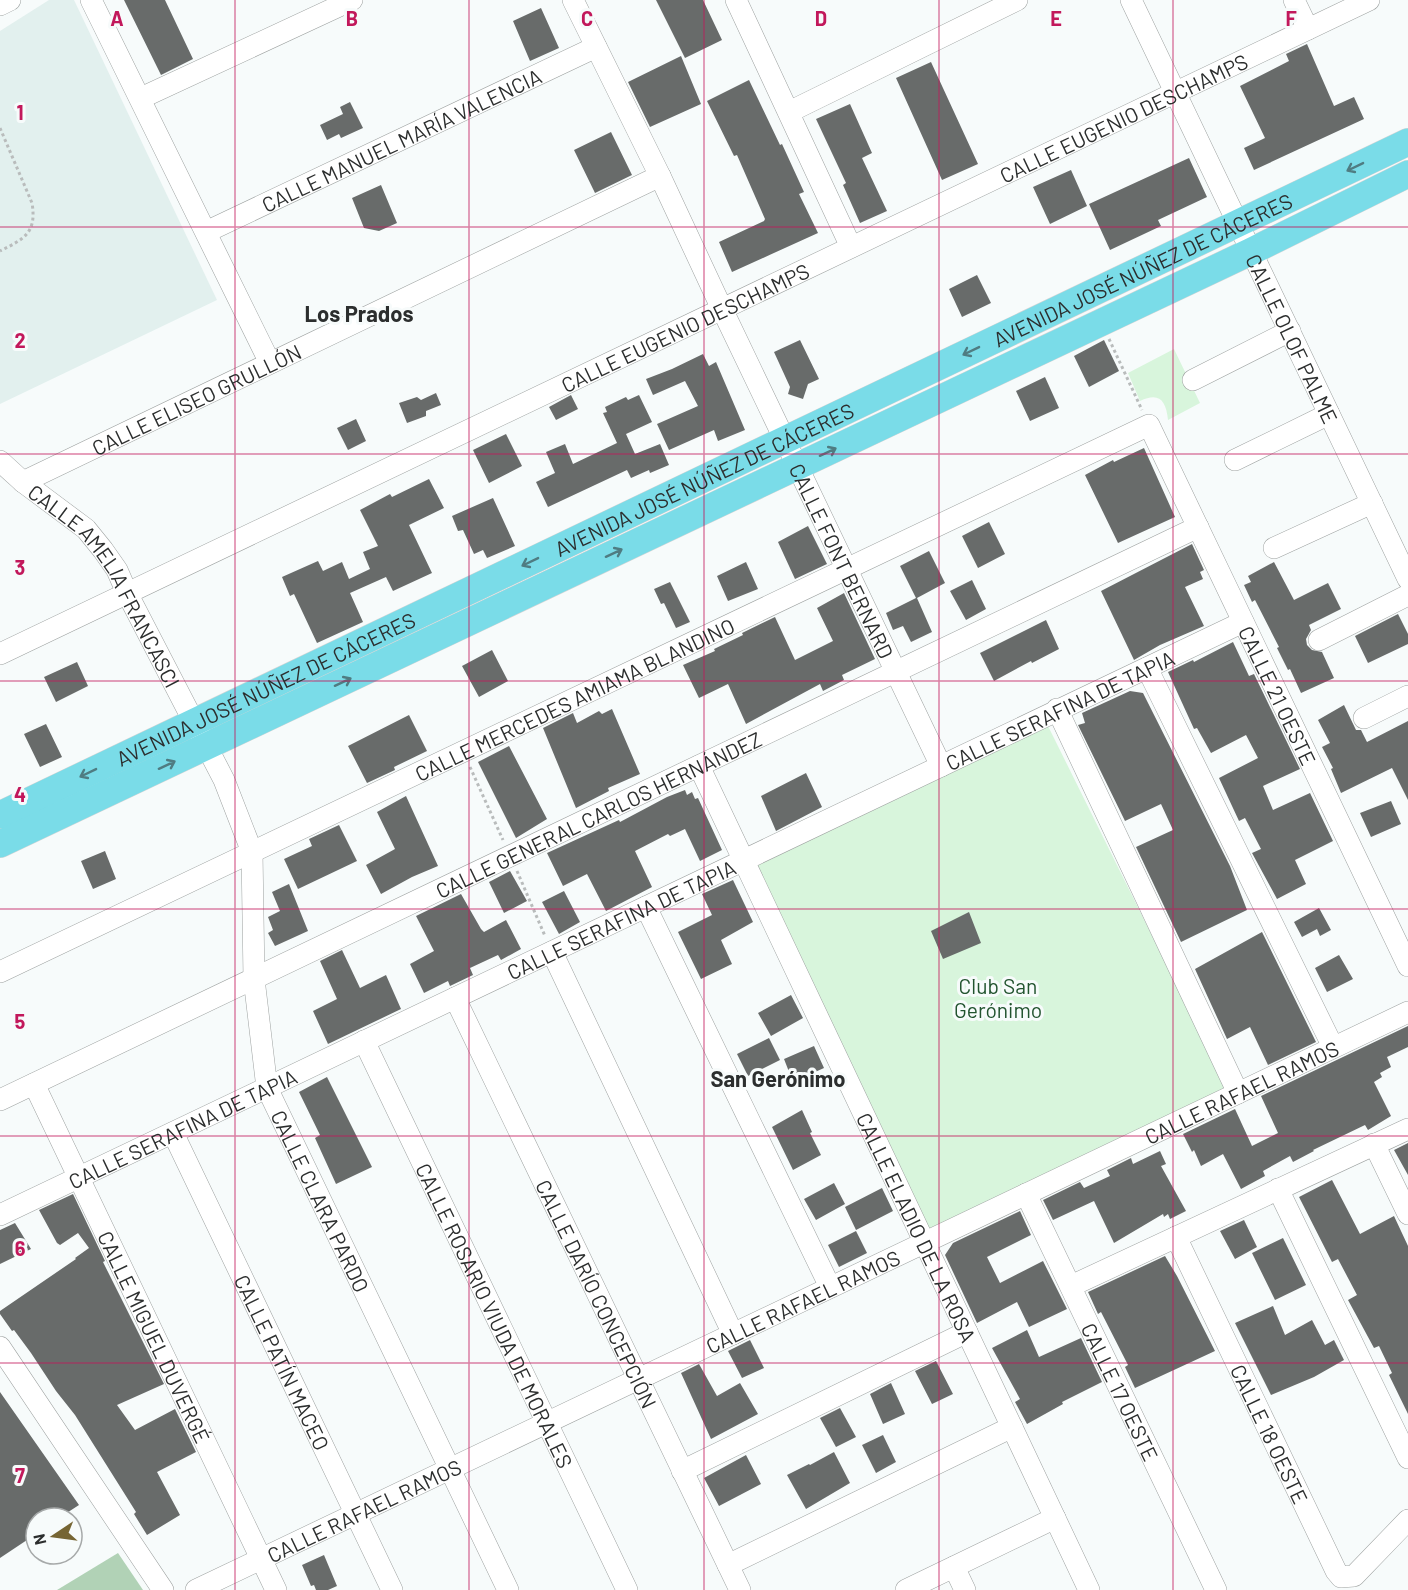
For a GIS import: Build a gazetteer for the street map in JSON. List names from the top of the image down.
{
  "streets": {
    "main road": ["AVENIDA JOSÉ NÚÑEZ DE CÁCERES"],
    "street": [
      "CALLE EUGENIO DESCHAMPS",
      "CALLE MANUEL MARÍA VALENCIA",
      "CALLE OLOF PALME",
      "CALLE ELISEO GRULLÓN",
      "CALLE FONT BERNARD",
      "CALLE AMELIA FRANCASCI",
      "CALLE 21 OESTE",
      "CALLE MERCEDES AMIAMA BLANDINO",
      "CALLE SERAFINA DE TAPIA",
      "CALLE GENERAL CARLOS HERNÁNDEZ",
      "CALLE RAFAEL RAMOS",
      "CALLE CLARA PARDO",
      "CALLE ELADIO DE LA ROSA",
      "CALLE DARÍO CONCEPCIÓN",
      "CALLE ROSARIO VIUDA DE MORALES",
      "CALLE MIGUEL DUVERGÉ",
      "CALLE PATÍN MACEO",
      "CALLE 17 OESTE",
      "CALLE 18 OESTE"
    ]
  },
  "crossings": [
    ["CALLE EUGENIO DESCHAMPS", "CALLE OLOF PALME"],
    ["CALLE EUGENIO DESCHAMPS", "CALLE FONT BERNARD"],
    ["CALLE EUGENIO DESCHAMPS", "CALLE AMELIA FRANCASCI"],
    ["CALLE MANUEL MARÍA VALENCIA", "CALLE FONT BERNARD"],
    ["AVENIDA JOSÉ NÚÑEZ DE CÁCERES", "CALLE OLOF PALME"],
    ["AVENIDA JOSÉ NÚÑEZ DE CÁCERES", "CALLE FONT BERNARD"],
    ["AVENIDA JOSÉ NÚÑEZ DE CÁCERES", "CALLE AMELIA FRANCASCI"],
    ["AVENIDA JOSÉ NÚÑEZ DE CÁCERES", "CALLE CLARA PARDO"],
    ["CALLE ELISEO GRULLÓN", "CALLE FONT BERNARD"],
    ["CALLE ELISEO GRULLÓN", "CALLE AMELIA FRANCASCI"],
    ["CALLE FONT BERNARD", "CALLE MERCEDES AMIAMA BLANDINO"],
    ["CALLE FONT BERNARD", "CALLE SERAFINA DE TAPIA"],
    ["CALLE FONT BERNARD", "CALLE GENERAL CARLOS HERNÁNDEZ"],
    ["CALLE AMELIA FRANCASCI", "CALLE CLARA PARDO"],
    ["CALLE 21 OESTE", "CALLE MERCEDES AMIAMA BLANDINO"],
    ["CALLE 21 OESTE", "CALLE SERAFINA DE TAPIA"],
    ["CALLE 21 OESTE", "CALLE GENERAL CARLOS HERNÁNDEZ"],
    ["CALLE MERCEDES AMIAMA BLANDINO", "CALLE CLARA PARDO"],
    ["CALLE SERAFINA DE TAPIA", "CALLE CLARA PARDO"],
    ["CALLE SERAFINA DE TAPIA", "CALLE ELADIO DE LA ROSA"],
    ["CALLE SERAFINA DE TAPIA", "CALLE DARÍO CONCEPCIÓN"],
    ["CALLE SERAFINA DE TAPIA", "CALLE ROSARIO VIUDA DE MORALES"],
    ["CALLE SERAFINA DE TAPIA", "CALLE MIGUEL DUVERGÉ"],
    ["CALLE SERAFINA DE TAPIA", "CALLE PATÍN MACEO"],
    ["CALLE GENERAL CARLOS HERNÁNDEZ", "CALLE CLARA PARDO"],
    ["CALLE GENERAL CARLOS HERNÁNDEZ", "CALLE ELADIO DE LA ROSA"],
    ["CALLE GENERAL CARLOS HERNÁNDEZ", "CALLE MIGUEL DUVERGÉ"],
    ["CALLE RAFAEL RAMOS", "CALLE CLARA PARDO"],
    ["CALLE RAFAEL RAMOS", "CALLE ELADIO DE LA ROSA"],
    ["CALLE RAFAEL RAMOS", "CALLE DARÍO CONCEPCIÓN"],
    ["CALLE RAFAEL RAMOS", "CALLE ROSARIO VIUDA DE MORALES"],
    ["CALLE RAFAEL RAMOS", "CALLE MIGUEL DUVERGÉ"],
    ["CALLE RAFAEL RAMOS", "CALLE PATÍN MACEO"],
    ["CALLE RAFAEL RAMOS", "CALLE 17 OESTE"]
  ],
  "districts": ["Los Prados", "San Gerónimo"],
  "parks": ["Club San Gerónimo"],
  "north": "left",
  "grid": {
    "columns": [
      "A",
      "B",
      "C",
      "D",
      "E",
      "F"
    ],
    "rows": [
      "1",
      "2",
      "3",
      "4",
      "5",
      "6",
      "7"
    ]
  }
}
